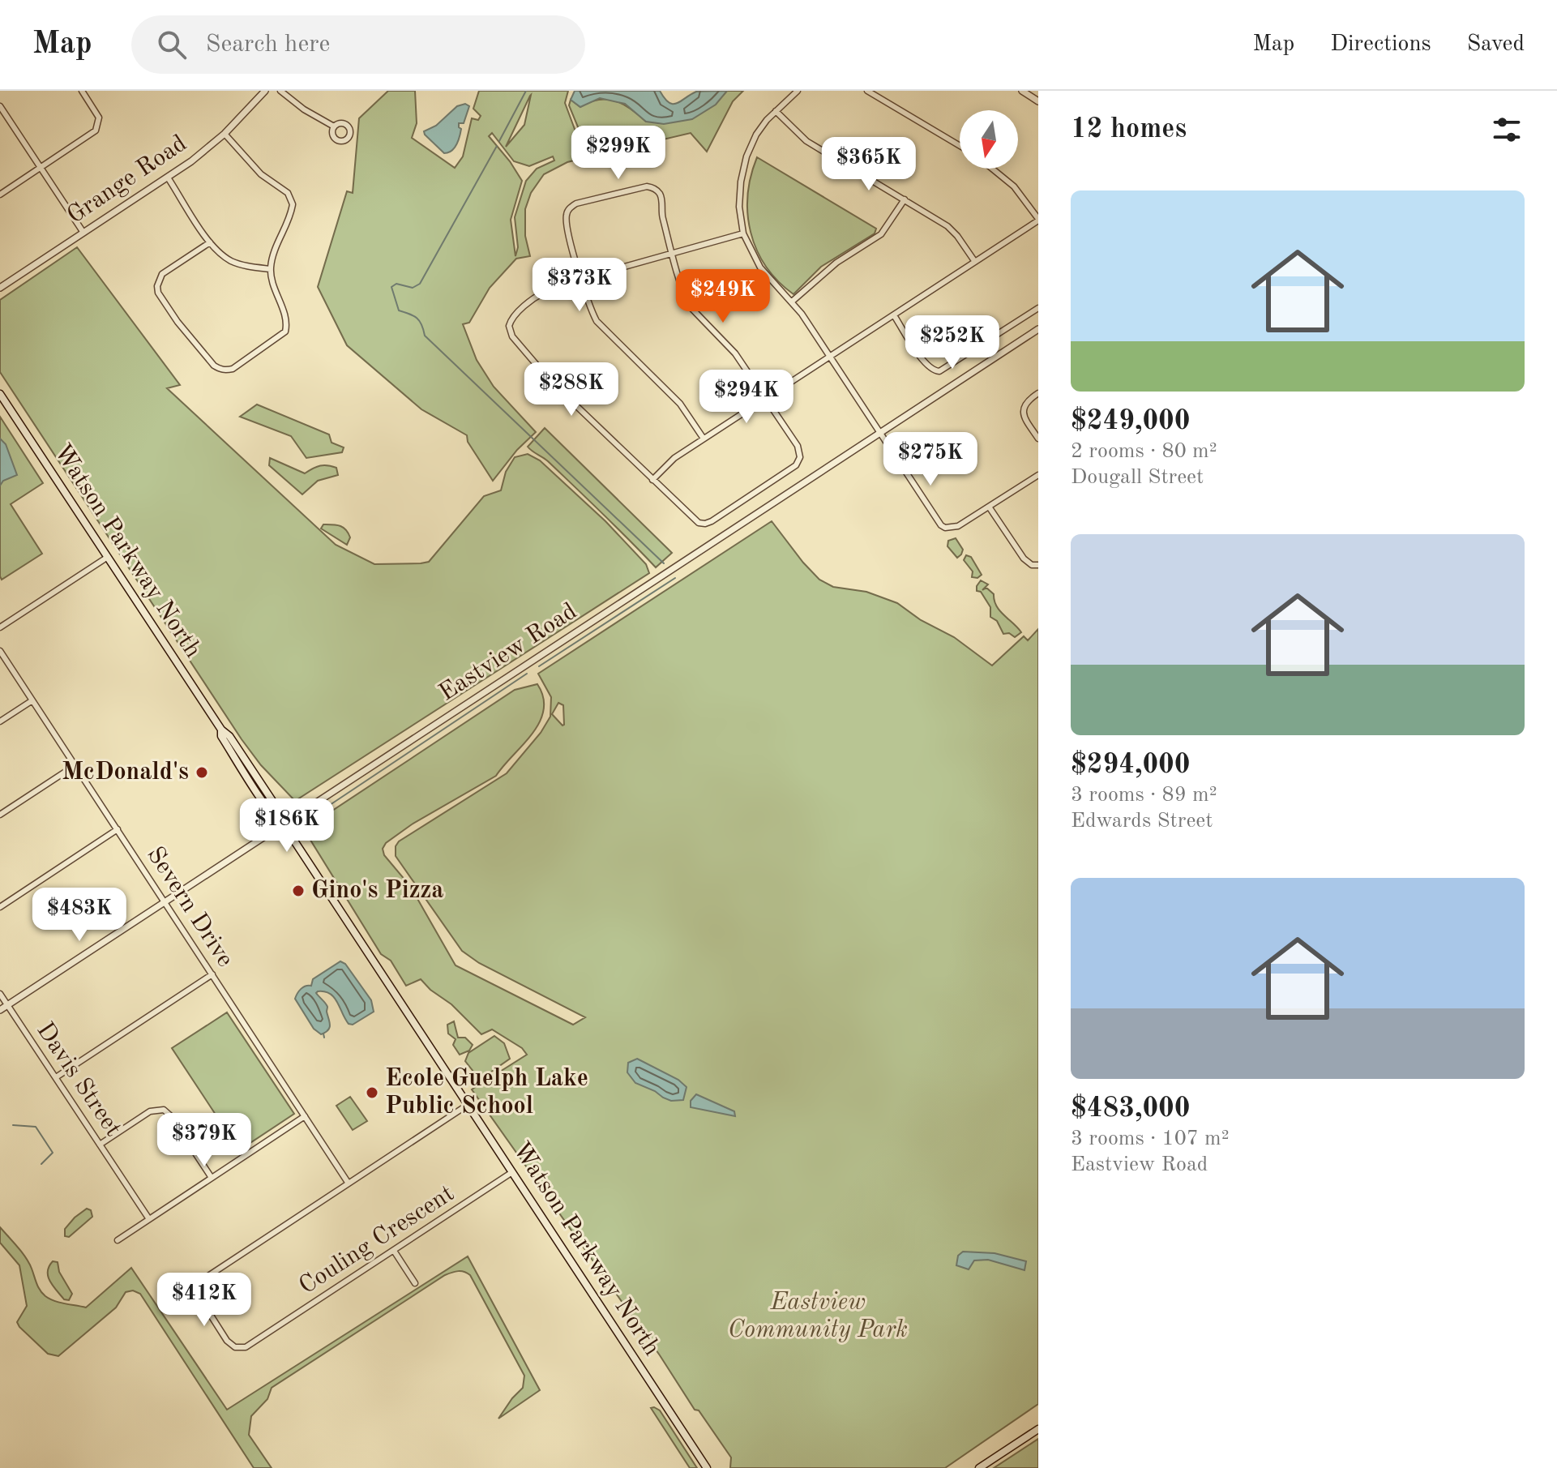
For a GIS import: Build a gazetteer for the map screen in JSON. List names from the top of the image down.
{
  "streets": {
    "main road": ["Watson Parkway North"],
    "street": [
      "Grange Road",
      "Eastview Road",
      "Severn Drive",
      "Davis Street",
      "Couling Crescent"
    ]
  },
  "crossings": [
    ["Watson Parkway North", "Eastview Road"],
    ["Watson Parkway North", "Couling Crescent"],
    ["Eastview Road", "Severn Drive"],
    ["Eastview Road", "Davis Street"],
    ["Severn Drive", "Couling Crescent"]
  ],
  "parks": ["Eastview Community Park"],
  "places": ["McDonald's", "Gino's Pizza", "Ecole Guelph Lake Public School"],
  "north": "bottom",
  "page": {
    "header": "Map",
    "search": "Search here",
    "nav": ["Map", "Directions", "Saved"],
    "heading": "12 homes",
    "price": [
      "$299K",
      "$365K",
      "$373K",
      "$249K",
      "$252K",
      "$288K",
      "$294K",
      "$275K",
      "$186K",
      "$483K",
      "$379K",
      "$412K"
    ],
    "list": [
      {
        "name": "$249,000",
        "note": "2 rooms · 80 m² · Dougall Street"
      },
      {
        "name": "$294,000",
        "note": "3 rooms · 89 m² · Edwards Street"
      },
      {
        "name": "$483,000",
        "note": "3 rooms · 107 m² · Eastview Road"
      }
    ]
  }
}
